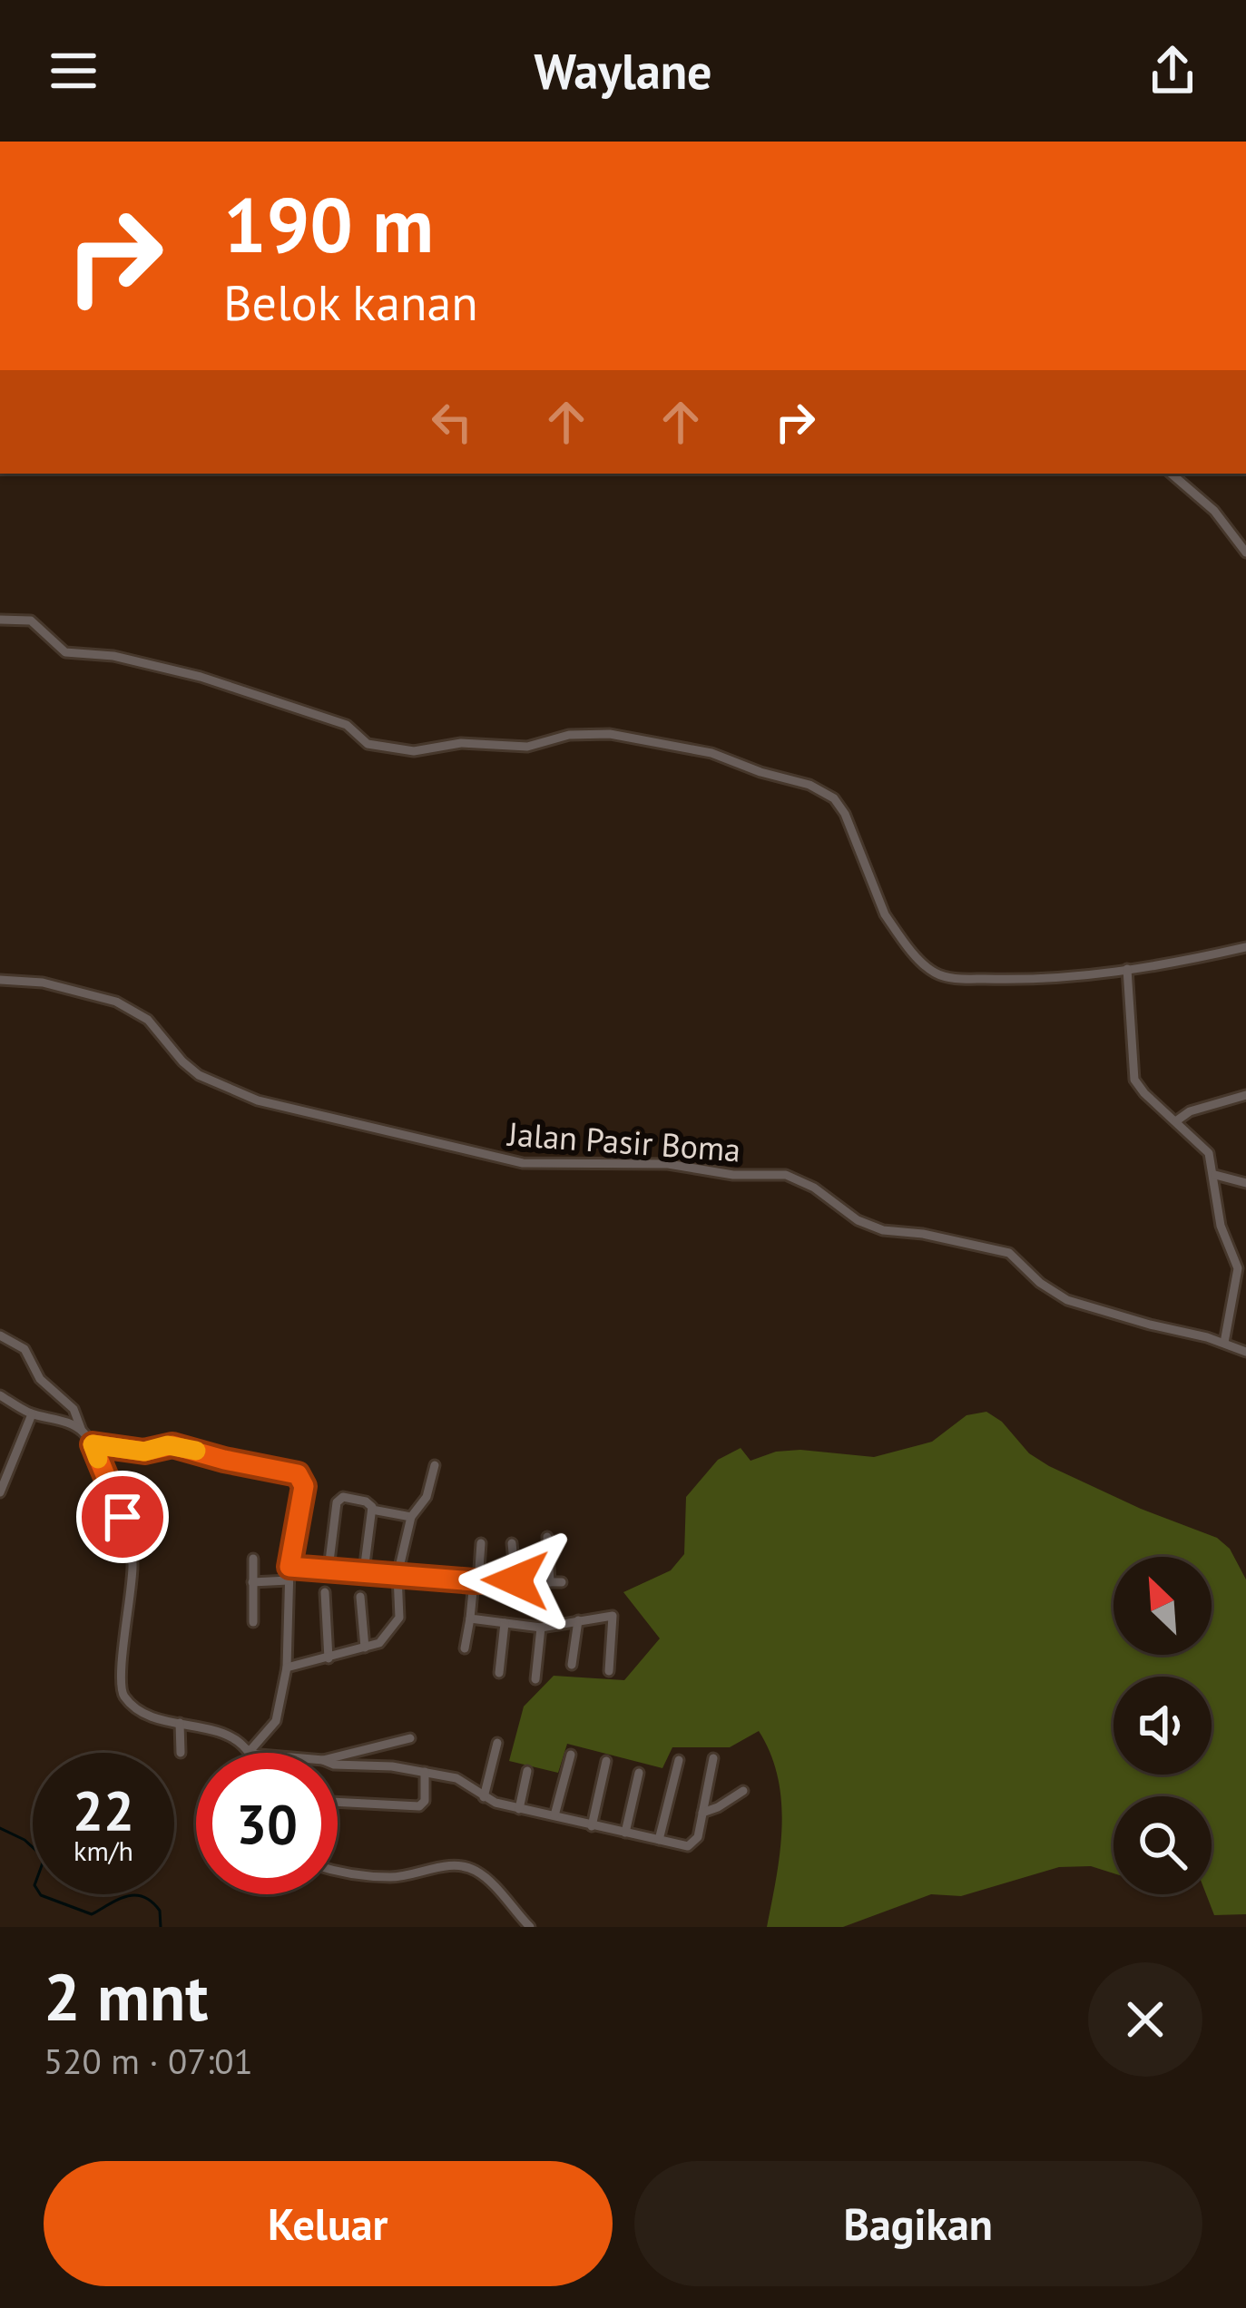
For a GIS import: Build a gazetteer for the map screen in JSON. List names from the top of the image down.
{
  "streets": {
    "street": ["Jalan Pasir Boma"]
  },
  "north": "top left",
  "page": {
    "header": "Waylane",
    "turn": ["190 m", "Belok kanan"],
    "speed": "22 km/h",
    "limit": "30",
    "heading": ["2 mnt", "520 m · 07:01"],
    "buttons": ["Keluar", "Bagikan"]
  }
}
